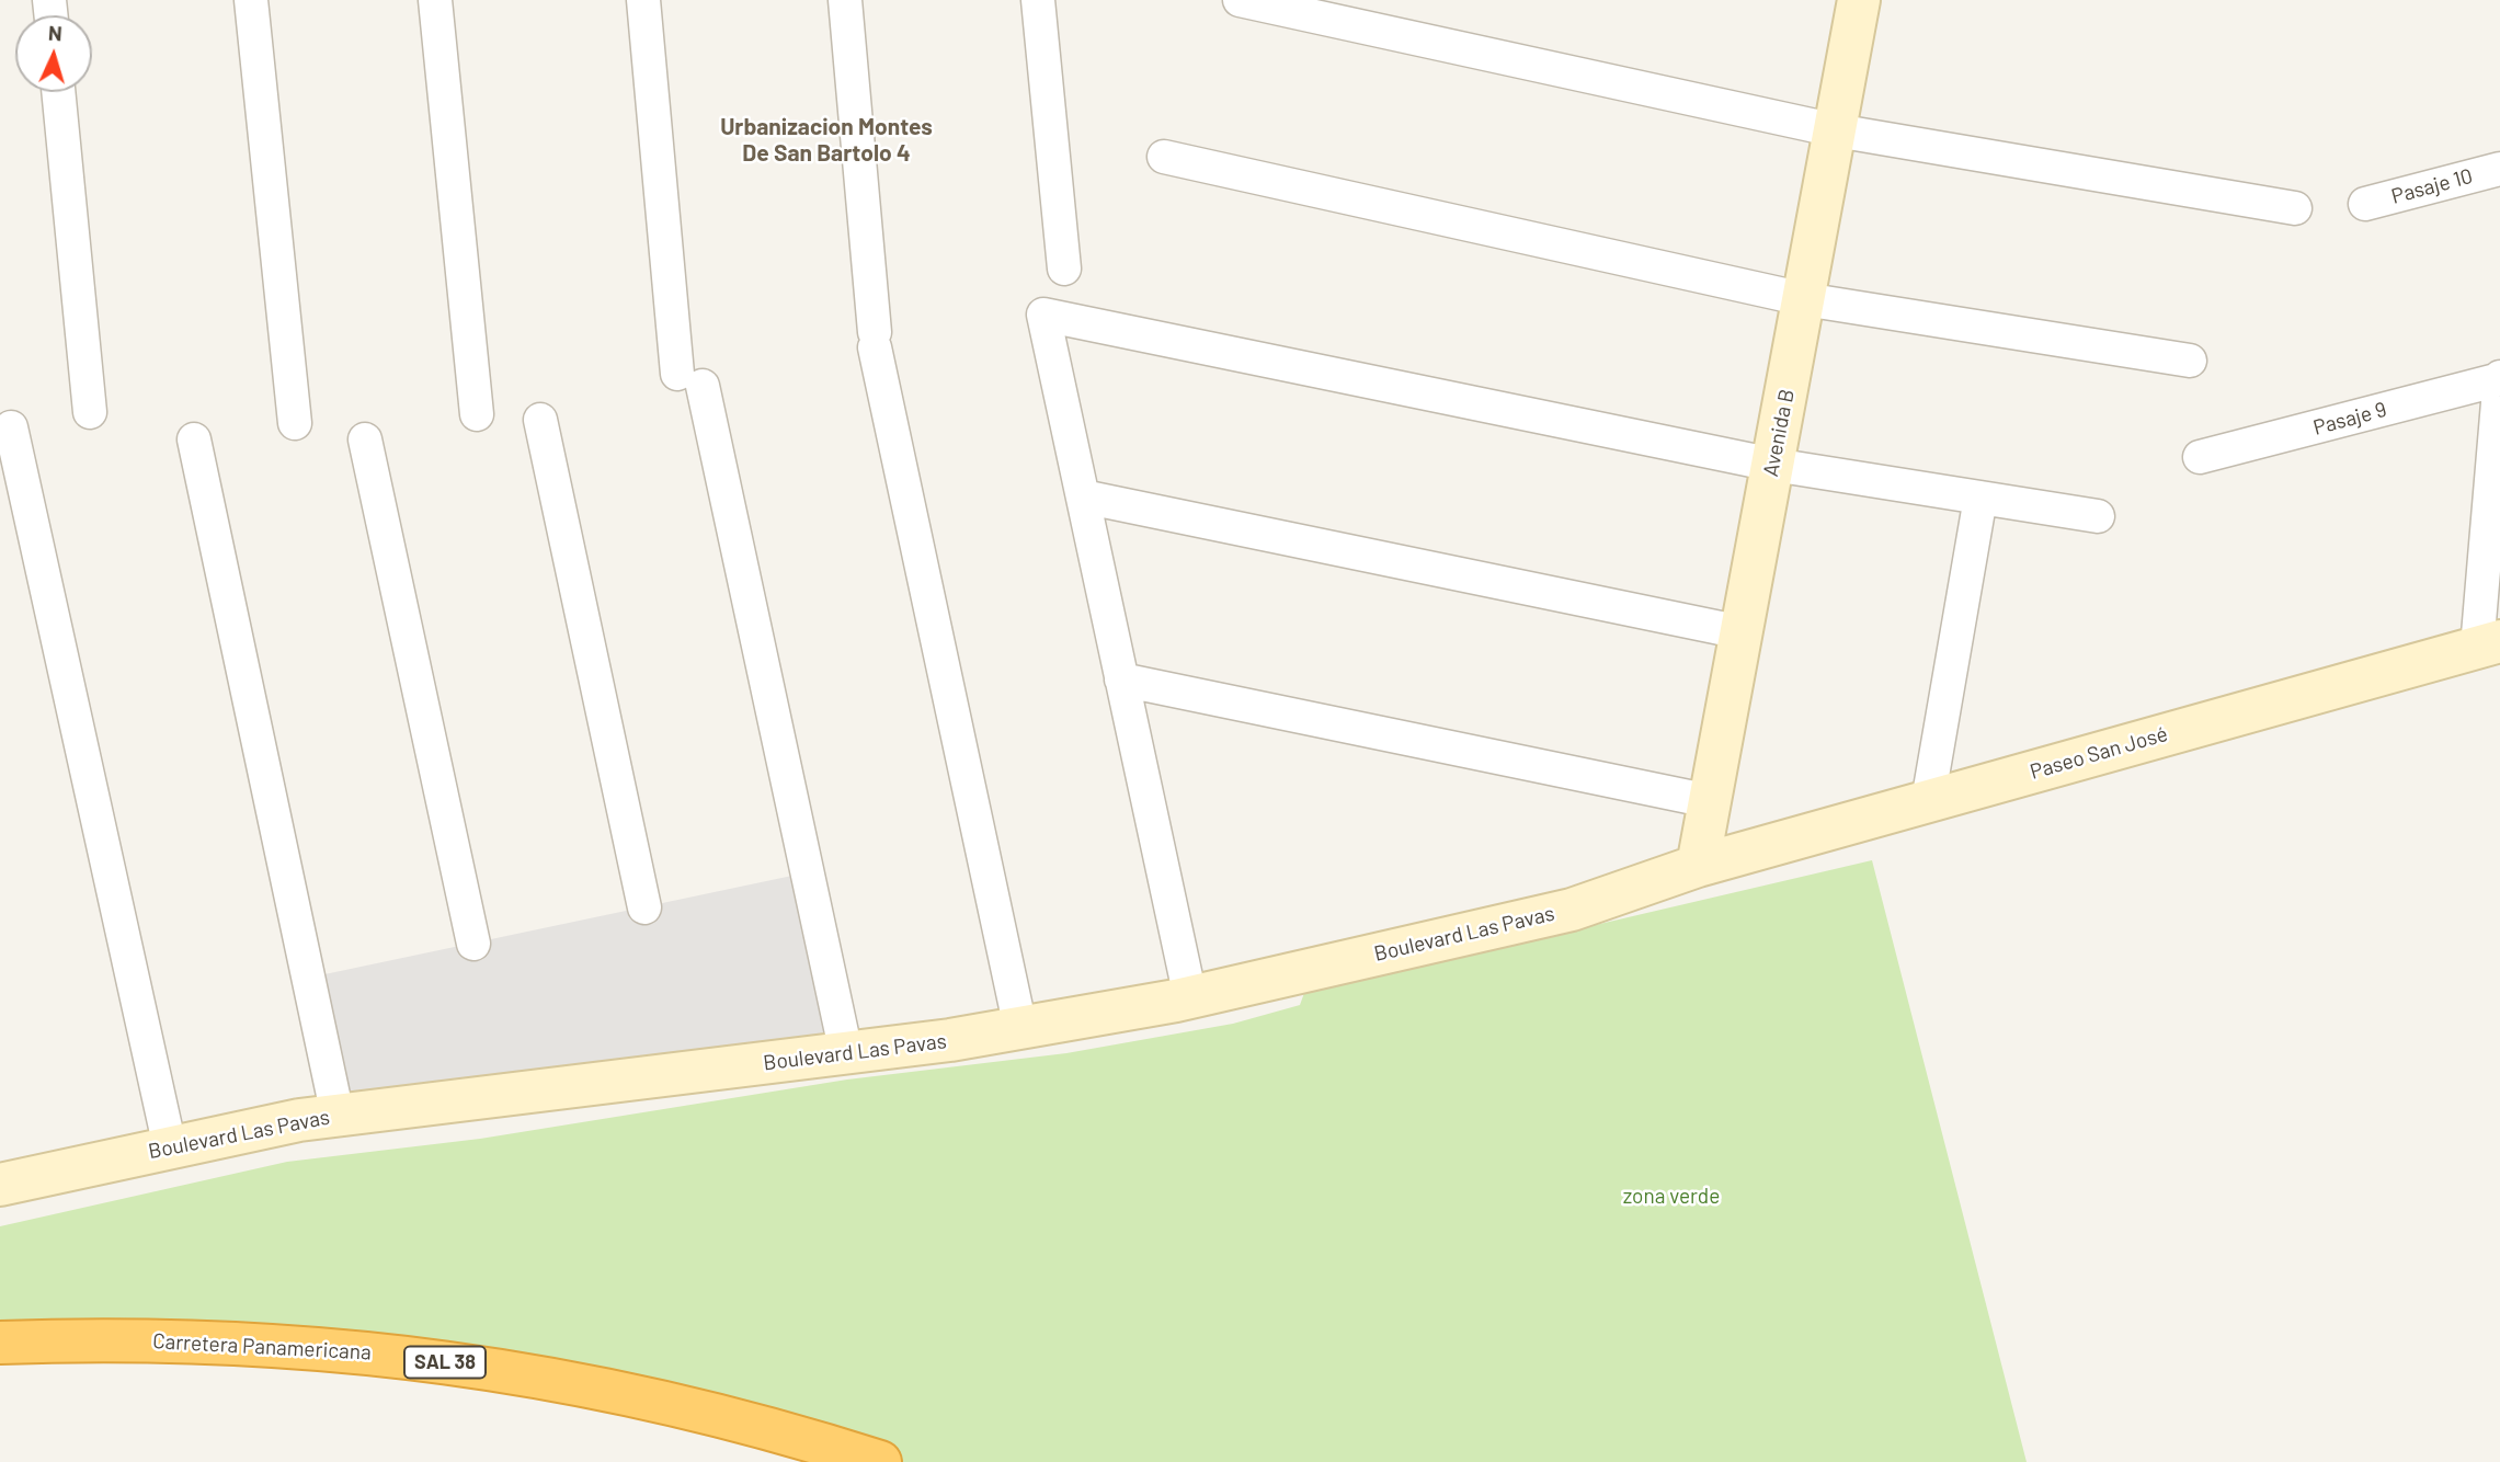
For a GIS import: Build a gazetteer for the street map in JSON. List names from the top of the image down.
{
  "streets": {
    "highway": ["Carretera Panamericana", "SAL 38"],
    "street": [
      "Pasaje 10",
      "Pasaje 9",
      "Avenida B",
      "Paseo San José",
      "Boulevard Las Pavas"
    ]
  },
  "crossings": [
    ["Avenida B", "Paseo San José"],
    ["Avenida B", "Boulevard Las Pavas"],
    ["Paseo San José", "Boulevard Las Pavas"]
  ],
  "districts": ["Urbanizacion Montes De San Bartolo 4"],
  "parks": ["zona verde"],
  "north": "top"
}
